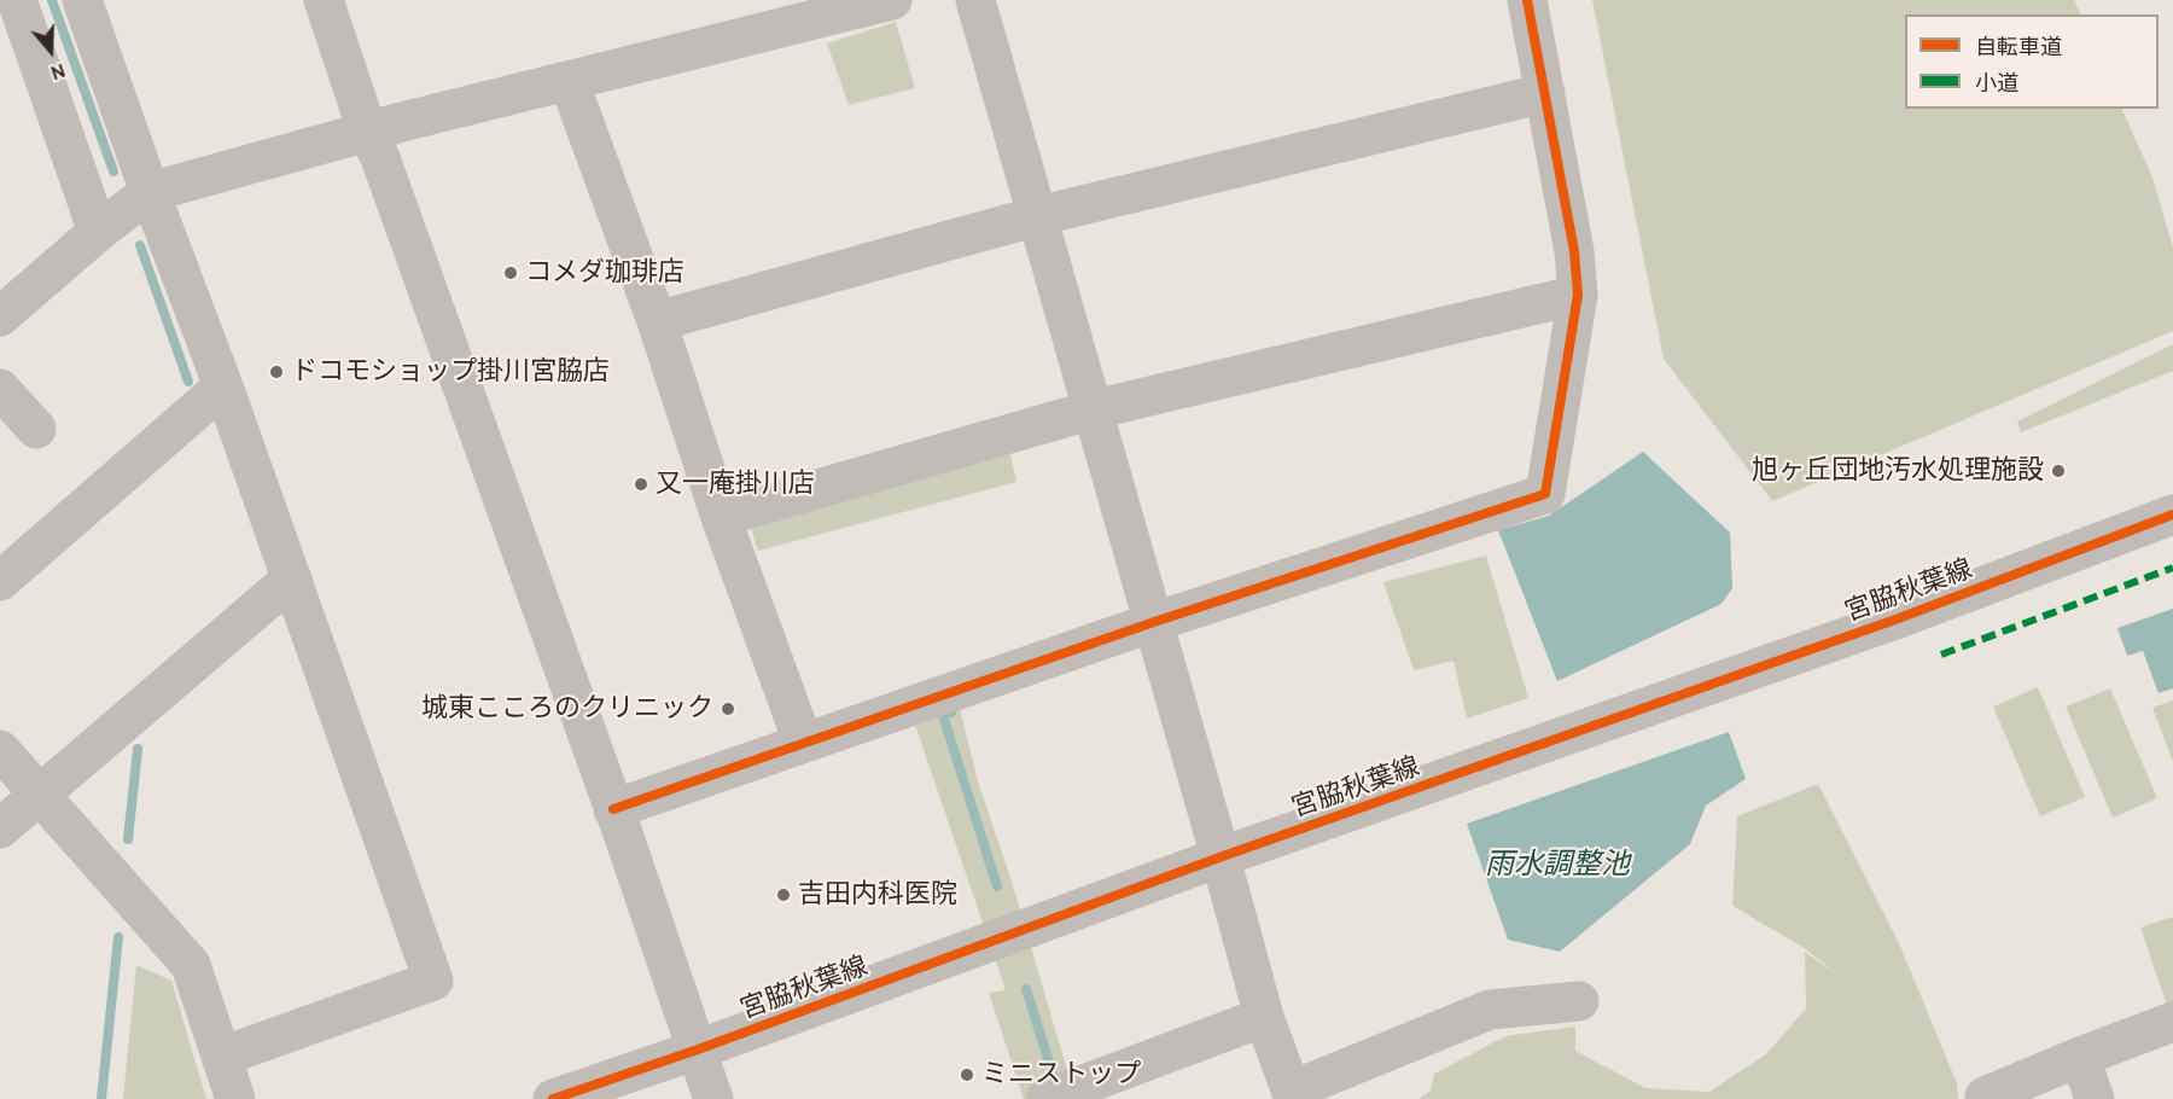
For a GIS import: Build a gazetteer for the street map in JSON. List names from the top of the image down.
{
  "streets": {
    "street": ["宮脇秋葉線"]
  },
  "water": ["雨水調整池"],
  "places": [
    "コメダ珈琲店",
    "ドコモショップ掛川宮脇店",
    "旭ヶ丘団地汚水処理施設",
    "又一庵掛川店",
    "城東こころのクリニック",
    "吉田内科医院",
    "ミニストップ"
  ],
  "legend": ["自転車道", "小道"],
  "north": "bottom"
}
